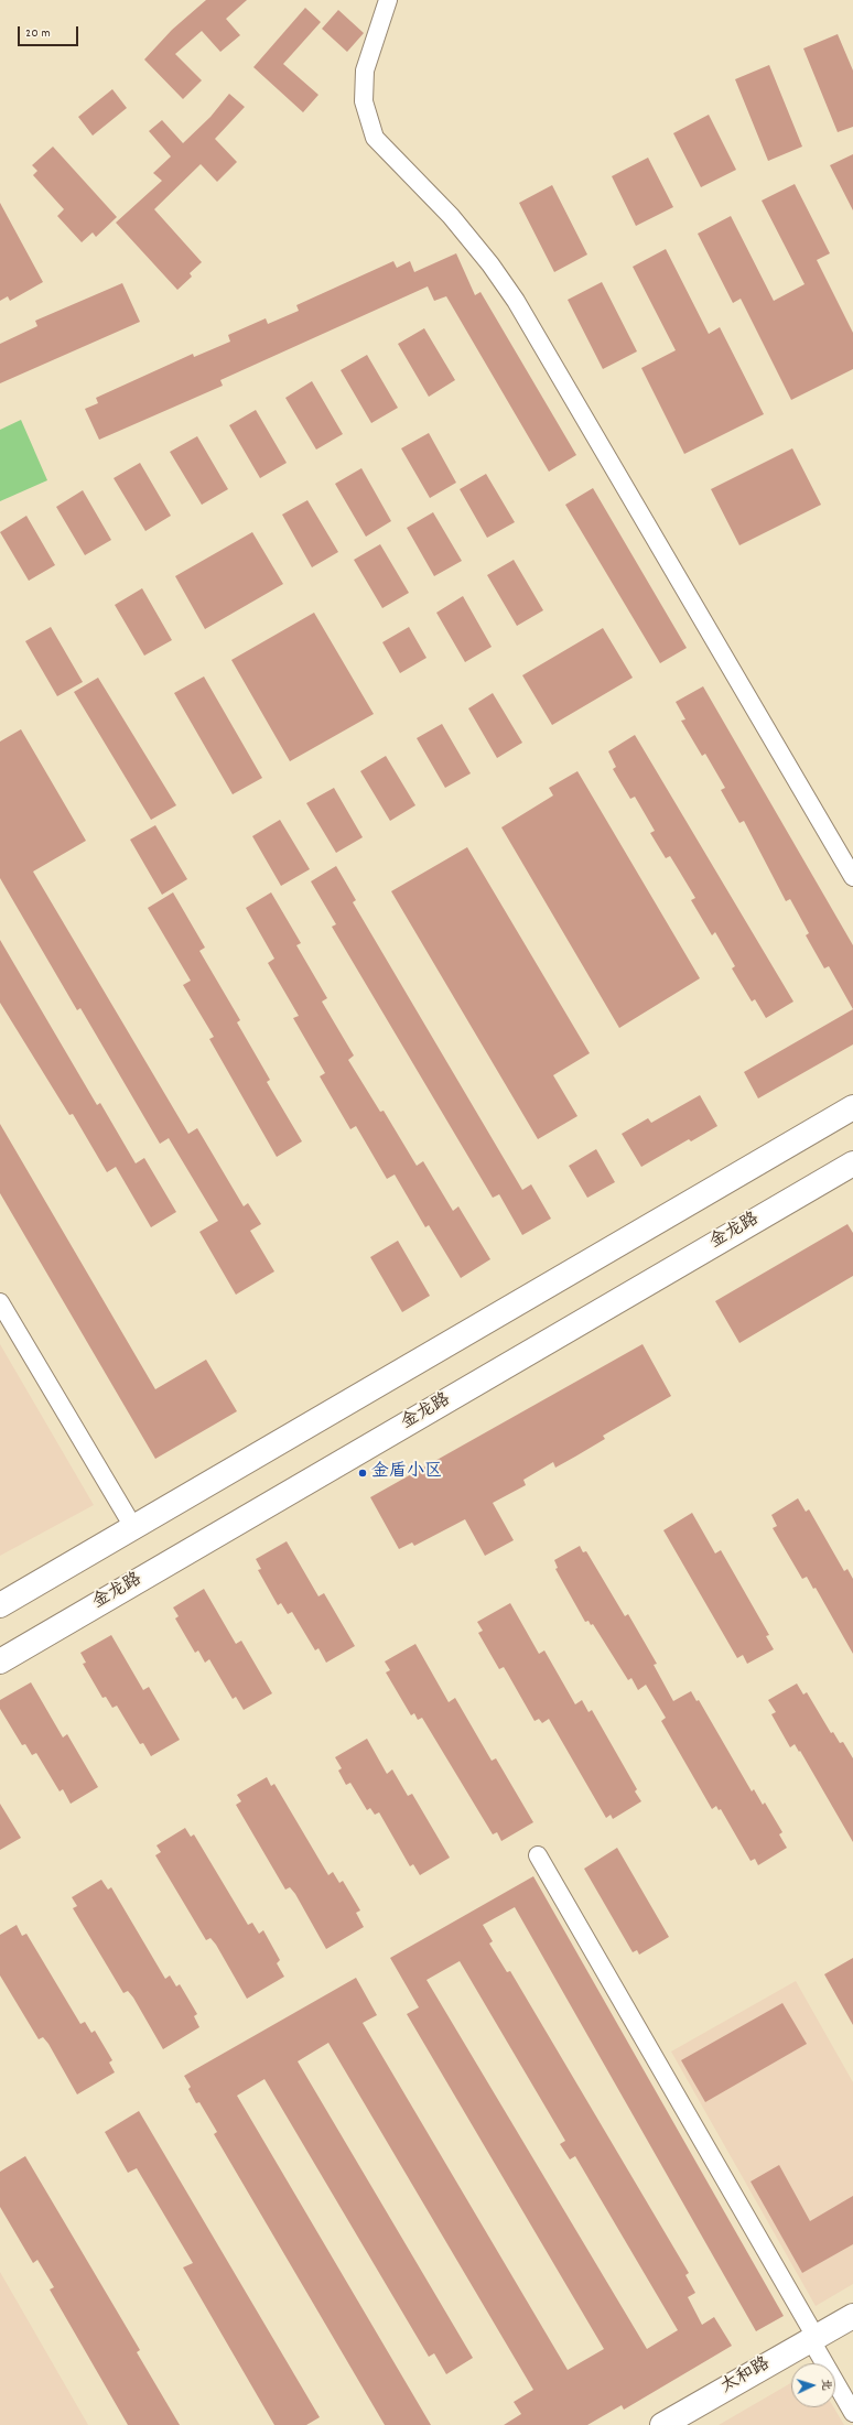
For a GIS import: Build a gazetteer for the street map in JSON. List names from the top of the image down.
{
  "streets": {
    "main road": ["金龙路", "太和路"]
  },
  "places": ["金盾小区"],
  "scale_bar": "20 m",
  "north": "right"
}
